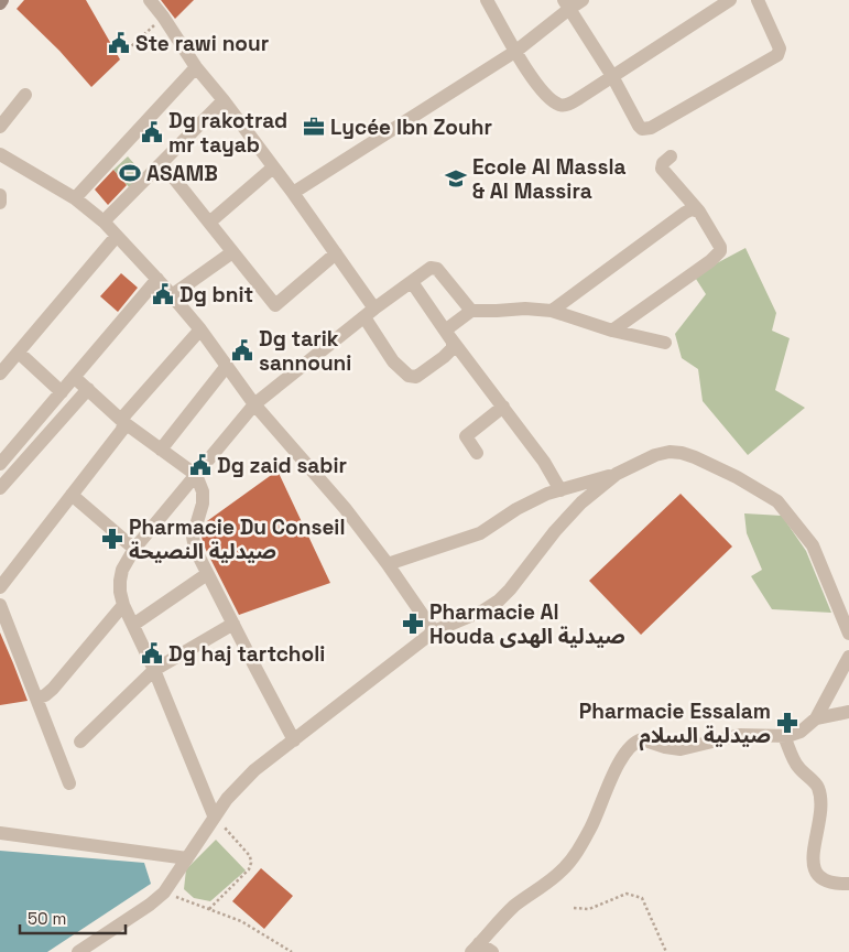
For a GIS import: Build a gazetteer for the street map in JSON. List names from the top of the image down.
{
  "places": {
    "public building": [
      "Ste rawi nour",
      "Dg rakotrad mr tayab",
      "Dg bnit",
      "Dg tarik sannouni",
      "Dg zaid sabir",
      "Dg haj tartcholi"
    ],
    "office": ["Lycée Ibn Zouhr"],
    "sports": ["ASAMB"],
    "school or university": ["Ecole Al Massla & Al Massira"],
    "pharmacy": ["Pharmacie Du Conseil صيدلية النصيحة", "Pharmacie Al Houda صيدلية الهدى", "Pharmacie Essalam صيدلية السلام"]
  },
  "scale_bar": "50 m"
}
